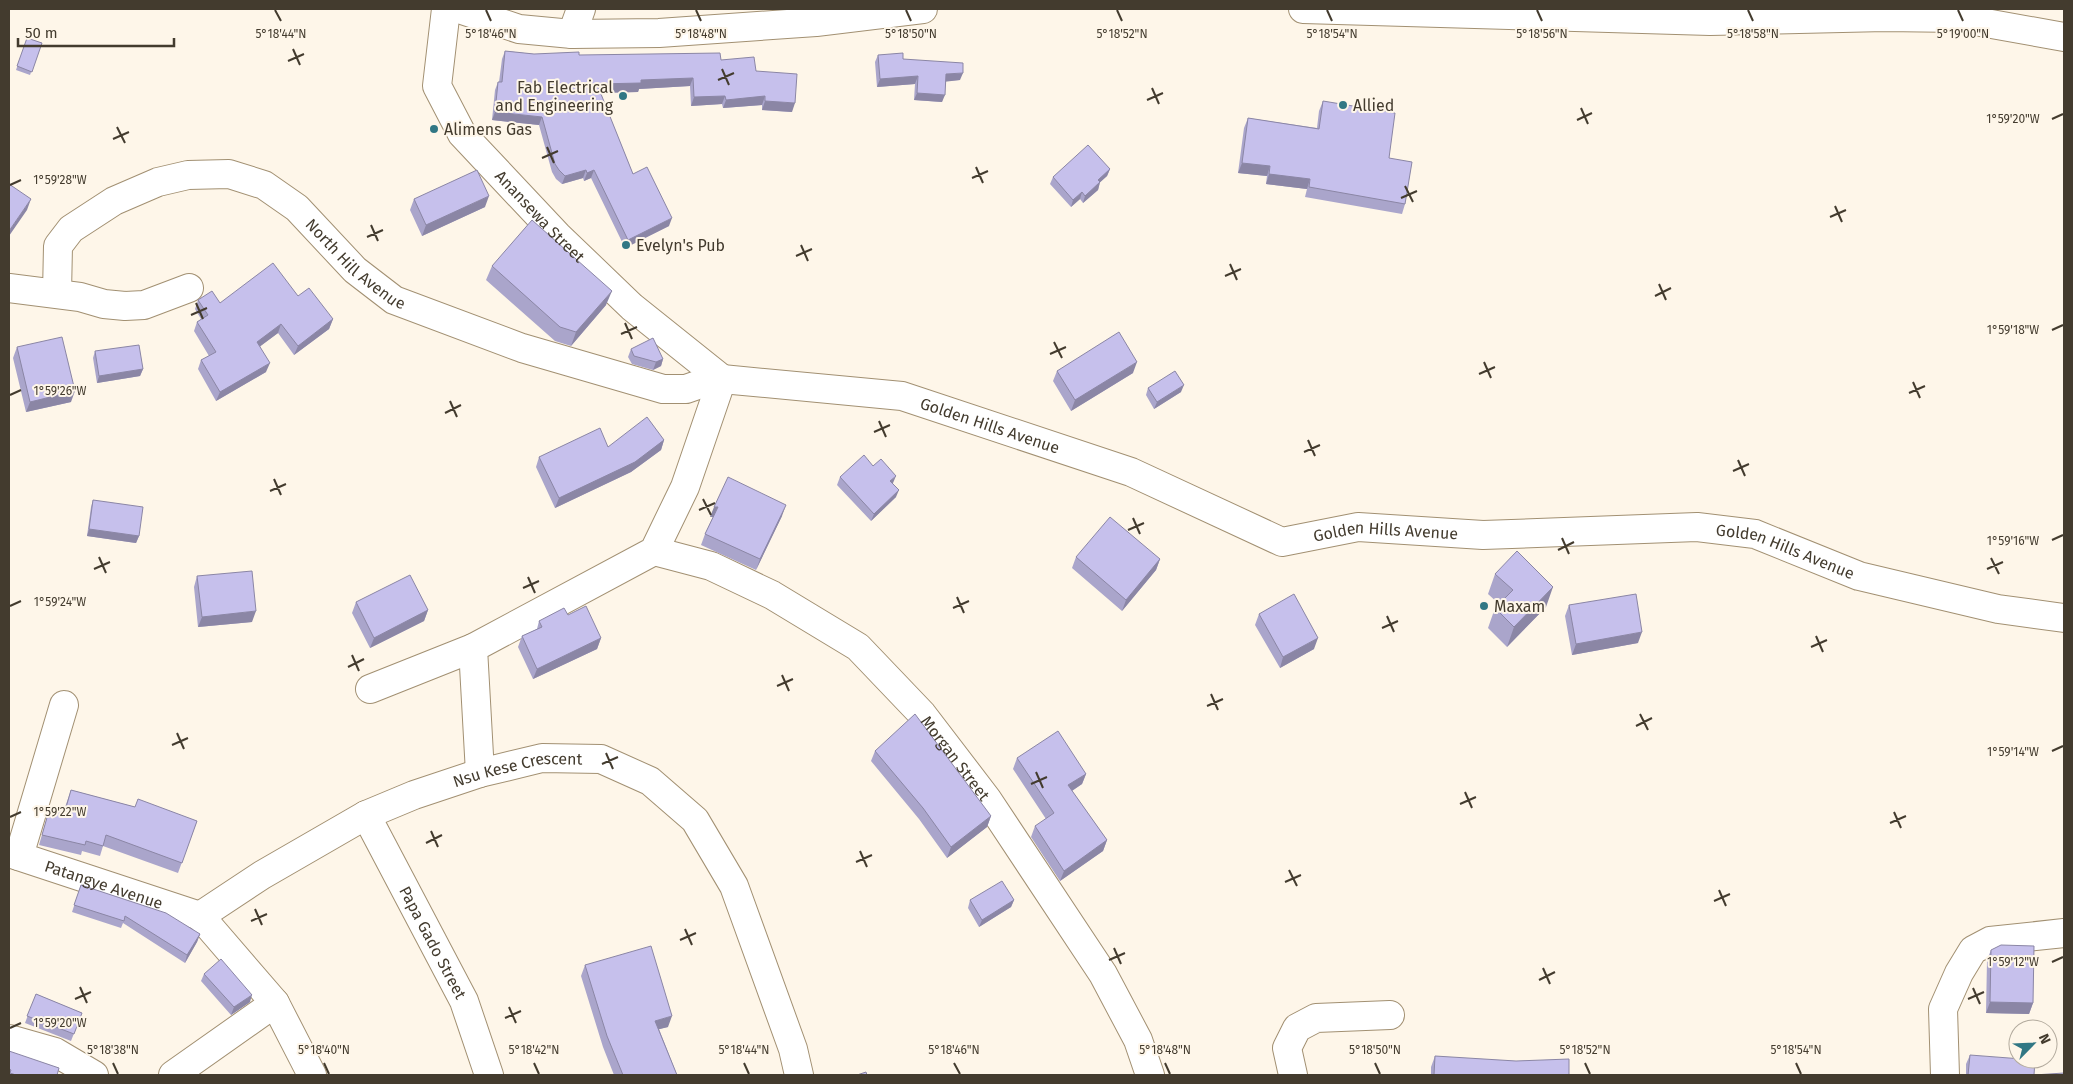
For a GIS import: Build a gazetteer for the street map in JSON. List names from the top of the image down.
{
  "streets": {
    "street": [
      "Anansewa Street",
      "North Hill Avenue",
      "Golden Hills Avenue",
      "Morgan Street",
      "Nsu Kese Crescent",
      "Patangye Avenue",
      "Papa Gado Street"
    ]
  },
  "crossings": [
    ["Anansewa Street", "North Hill Avenue"],
    ["Anansewa Street", "Golden Hills Avenue"],
    ["North Hill Avenue", "Golden Hills Avenue"],
    ["Nsu Kese Crescent", "Patangye Avenue"],
    ["Nsu Kese Crescent", "Papa Gado Street"]
  ],
  "places": [
    "Fab Electrical and Engineering",
    "Allied",
    "Alimens Gas",
    "Evelyn's Pub",
    "Maxam"
  ],
  "scale_bar": "50 m",
  "north": "top right",
  "coordinates": [
    "5°18'44\"N",
    "5°18'46\"N",
    "5°18'48\"N",
    "5°18'50\"N",
    "5°18'52\"N",
    "5°18'54\"N",
    "5°18'56\"N",
    "5°18'58\"N",
    "5°19'00\"N",
    "1°59'20\"W",
    "1°59'28\"W",
    "1°59'18\"W",
    "1°59'26\"W",
    "1°59'16\"W",
    "1°59'24\"W",
    "1°59'14\"W",
    "1°59'22\"W",
    "1°59'12\"W",
    "5°18'38\"N",
    "5°18'40\"N",
    "5°18'42\"N"
  ]
}
